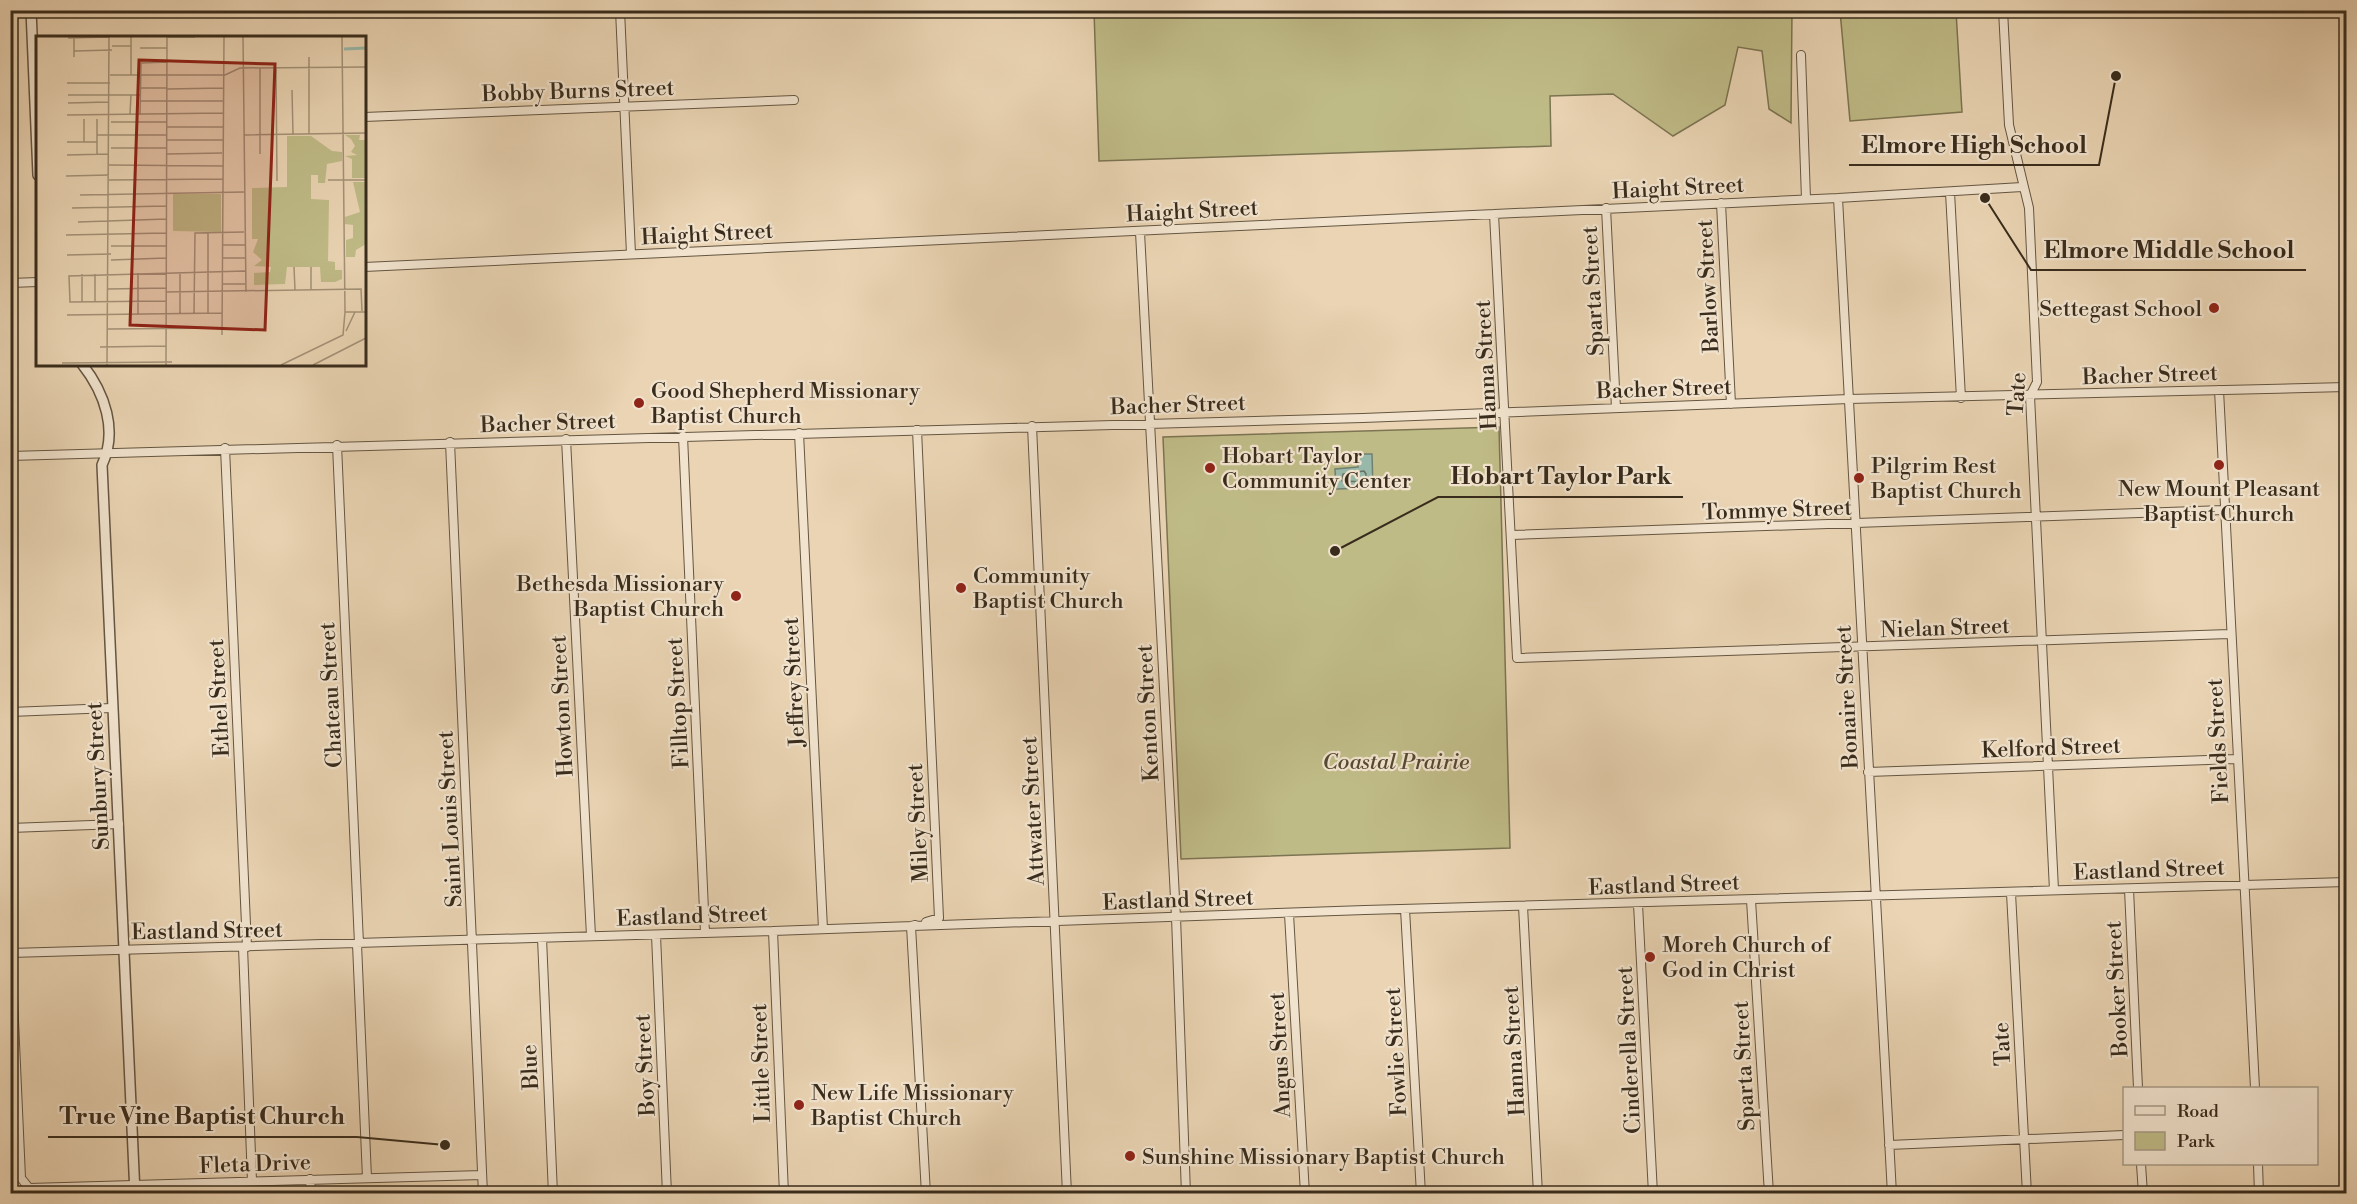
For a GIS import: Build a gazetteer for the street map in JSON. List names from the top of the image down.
{
  "streets": {
    "street": [
      "Bobby Burns Street",
      "Haight Street",
      "Barlow Street",
      "Sparta Street",
      "Hanna Street",
      "Bacher Street",
      "Tate",
      "Tommye Street",
      "Nielan Street",
      "Jeffrey Street",
      "Chateau Street",
      "Bonaire Street",
      "Ethel Street",
      "Filltop Street",
      "Howton Street",
      "Kenton Street",
      "Fields Street",
      "Kelford Street",
      "Sunbury Street",
      "Attwater Street",
      "Saint Louis Street",
      "Miley Street",
      "Eastland Street",
      "Booker Street",
      "Cinderella Street",
      "Fowlie Street",
      "Angus Street",
      "Little Street",
      "Boy Street",
      "Blue",
      "Fleta Drive"
    ]
  },
  "crossings": [
    ["Haight Street", "Barlow Street"],
    ["Haight Street", "Sparta Street"],
    ["Haight Street", "Hanna Street"],
    ["Haight Street", "Tate"],
    ["Haight Street", "Bonaire Street"],
    ["Haight Street", "Kenton Street"],
    ["Barlow Street", "Bacher Street"],
    ["Sparta Street", "Bacher Street"],
    ["Sparta Street", "Eastland Street"],
    ["Hanna Street", "Bacher Street"],
    ["Hanna Street", "Tommye Street"],
    ["Hanna Street", "Nielan Street"],
    ["Hanna Street", "Eastland Street"],
    ["Bacher Street", "Tate"],
    ["Bacher Street", "Jeffrey Street"],
    ["Bacher Street", "Chateau Street"],
    ["Bacher Street", "Bonaire Street"],
    ["Bacher Street", "Ethel Street"],
    ["Bacher Street", "Filltop Street"],
    ["Bacher Street", "Howton Street"],
    ["Bacher Street", "Kenton Street"],
    ["Bacher Street", "Fields Street"],
    ["Bacher Street", "Sunbury Street"],
    ["Bacher Street", "Attwater Street"],
    ["Bacher Street", "Saint Louis Street"],
    ["Bacher Street", "Miley Street"],
    ["Tate", "Tommye Street"],
    ["Tate", "Nielan Street"],
    ["Tate", "Kelford Street"],
    ["Tate", "Eastland Street"],
    ["Tommye Street", "Bonaire Street"],
    ["Tommye Street", "Fields Street"],
    ["Nielan Street", "Bonaire Street"],
    ["Nielan Street", "Fields Street"],
    ["Jeffrey Street", "Eastland Street"],
    ["Chateau Street", "Eastland Street"],
    ["Chateau Street", "Fleta Drive"],
    ["Bonaire Street", "Kelford Street"],
    ["Bonaire Street", "Eastland Street"],
    ["Ethel Street", "Eastland Street"],
    ["Ethel Street", "Fleta Drive"],
    ["Filltop Street", "Eastland Street"],
    ["Howton Street", "Eastland Street"],
    ["Kenton Street", "Eastland Street"],
    ["Fields Street", "Kelford Street"],
    ["Fields Street", "Eastland Street"],
    ["Sunbury Street", "Eastland Street"],
    ["Sunbury Street", "Fleta Drive"],
    ["Attwater Street", "Eastland Street"],
    ["Saint Louis Street", "Eastland Street"],
    ["Saint Louis Street", "Fleta Drive"],
    ["Miley Street", "Eastland Street"],
    ["Eastland Street", "Booker Street"],
    ["Eastland Street", "Cinderella Street"],
    ["Eastland Street", "Fowlie Street"],
    ["Eastland Street", "Angus Street"],
    ["Eastland Street", "Little Street"],
    ["Eastland Street", "Boy Street"],
    ["Eastland Street", "Blue"],
    ["Eastland Street", "Fleta Drive"]
  ],
  "parks": ["Coastal Prairie"],
  "places": [
    "Elmore High School",
    "Elmore Middle School",
    "Settegast School",
    "Good Shepherd Missionary Baptist Church",
    "New Mount Pleasant Baptist Church",
    "Hobart Taylor Community Center",
    "Pilgrim Rest Baptist Church",
    "Hobart Taylor Park",
    "Community Baptist Church",
    "Bethesda Missionary Baptist Church",
    "Moreh Church of God in Christ",
    "New Life Missionary Baptist Church",
    "True Vine Baptist Church",
    "Sunshine Missionary Baptist Church"
  ],
  "legend": ["Road", "Park"]
}
